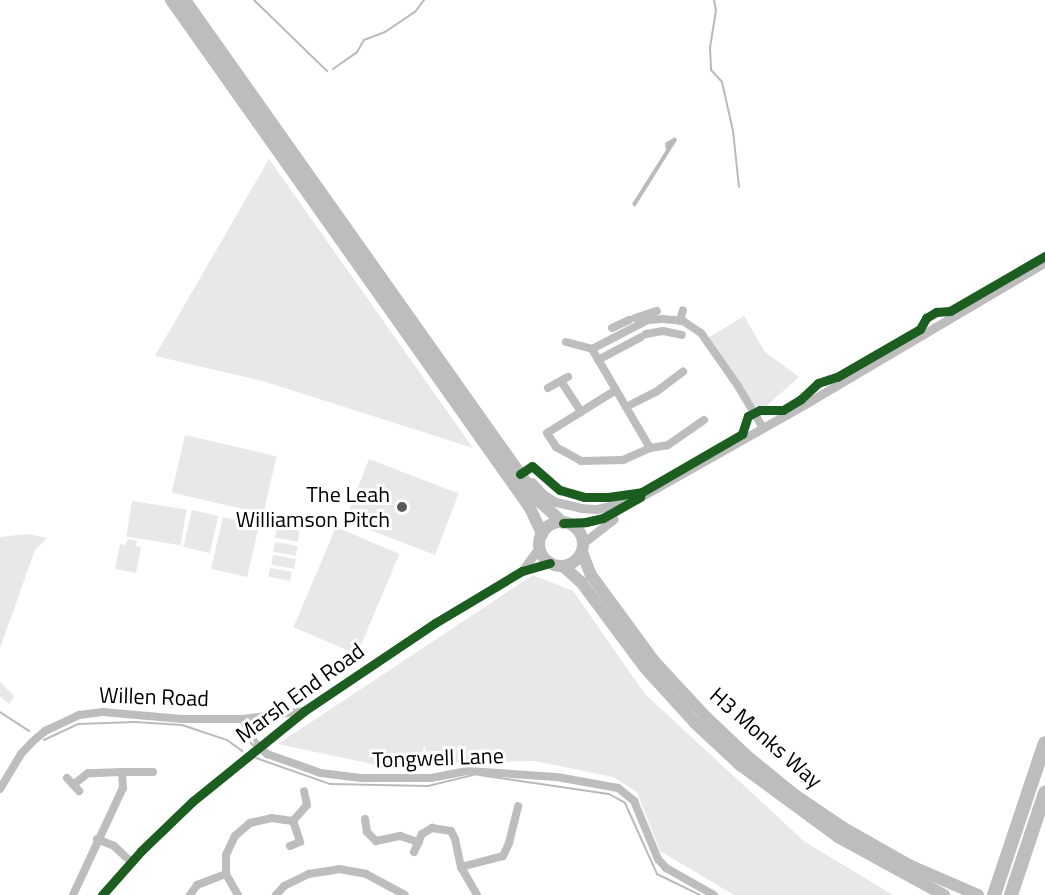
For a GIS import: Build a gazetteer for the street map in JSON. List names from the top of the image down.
{
  "streets": {
    "main road": ["H3 Monks Way"],
    "street": ["Marsh End Road", "Willen Road", "Tongwell Lane"]
  },
  "crossings": [
    ["Marsh End Road", "Willen Road"],
    ["Marsh End Road", "H3 Monks Way"],
    ["Marsh End Road", "Tongwell Lane"]
  ],
  "places": ["The Leah Williamson Pitch"]
}
